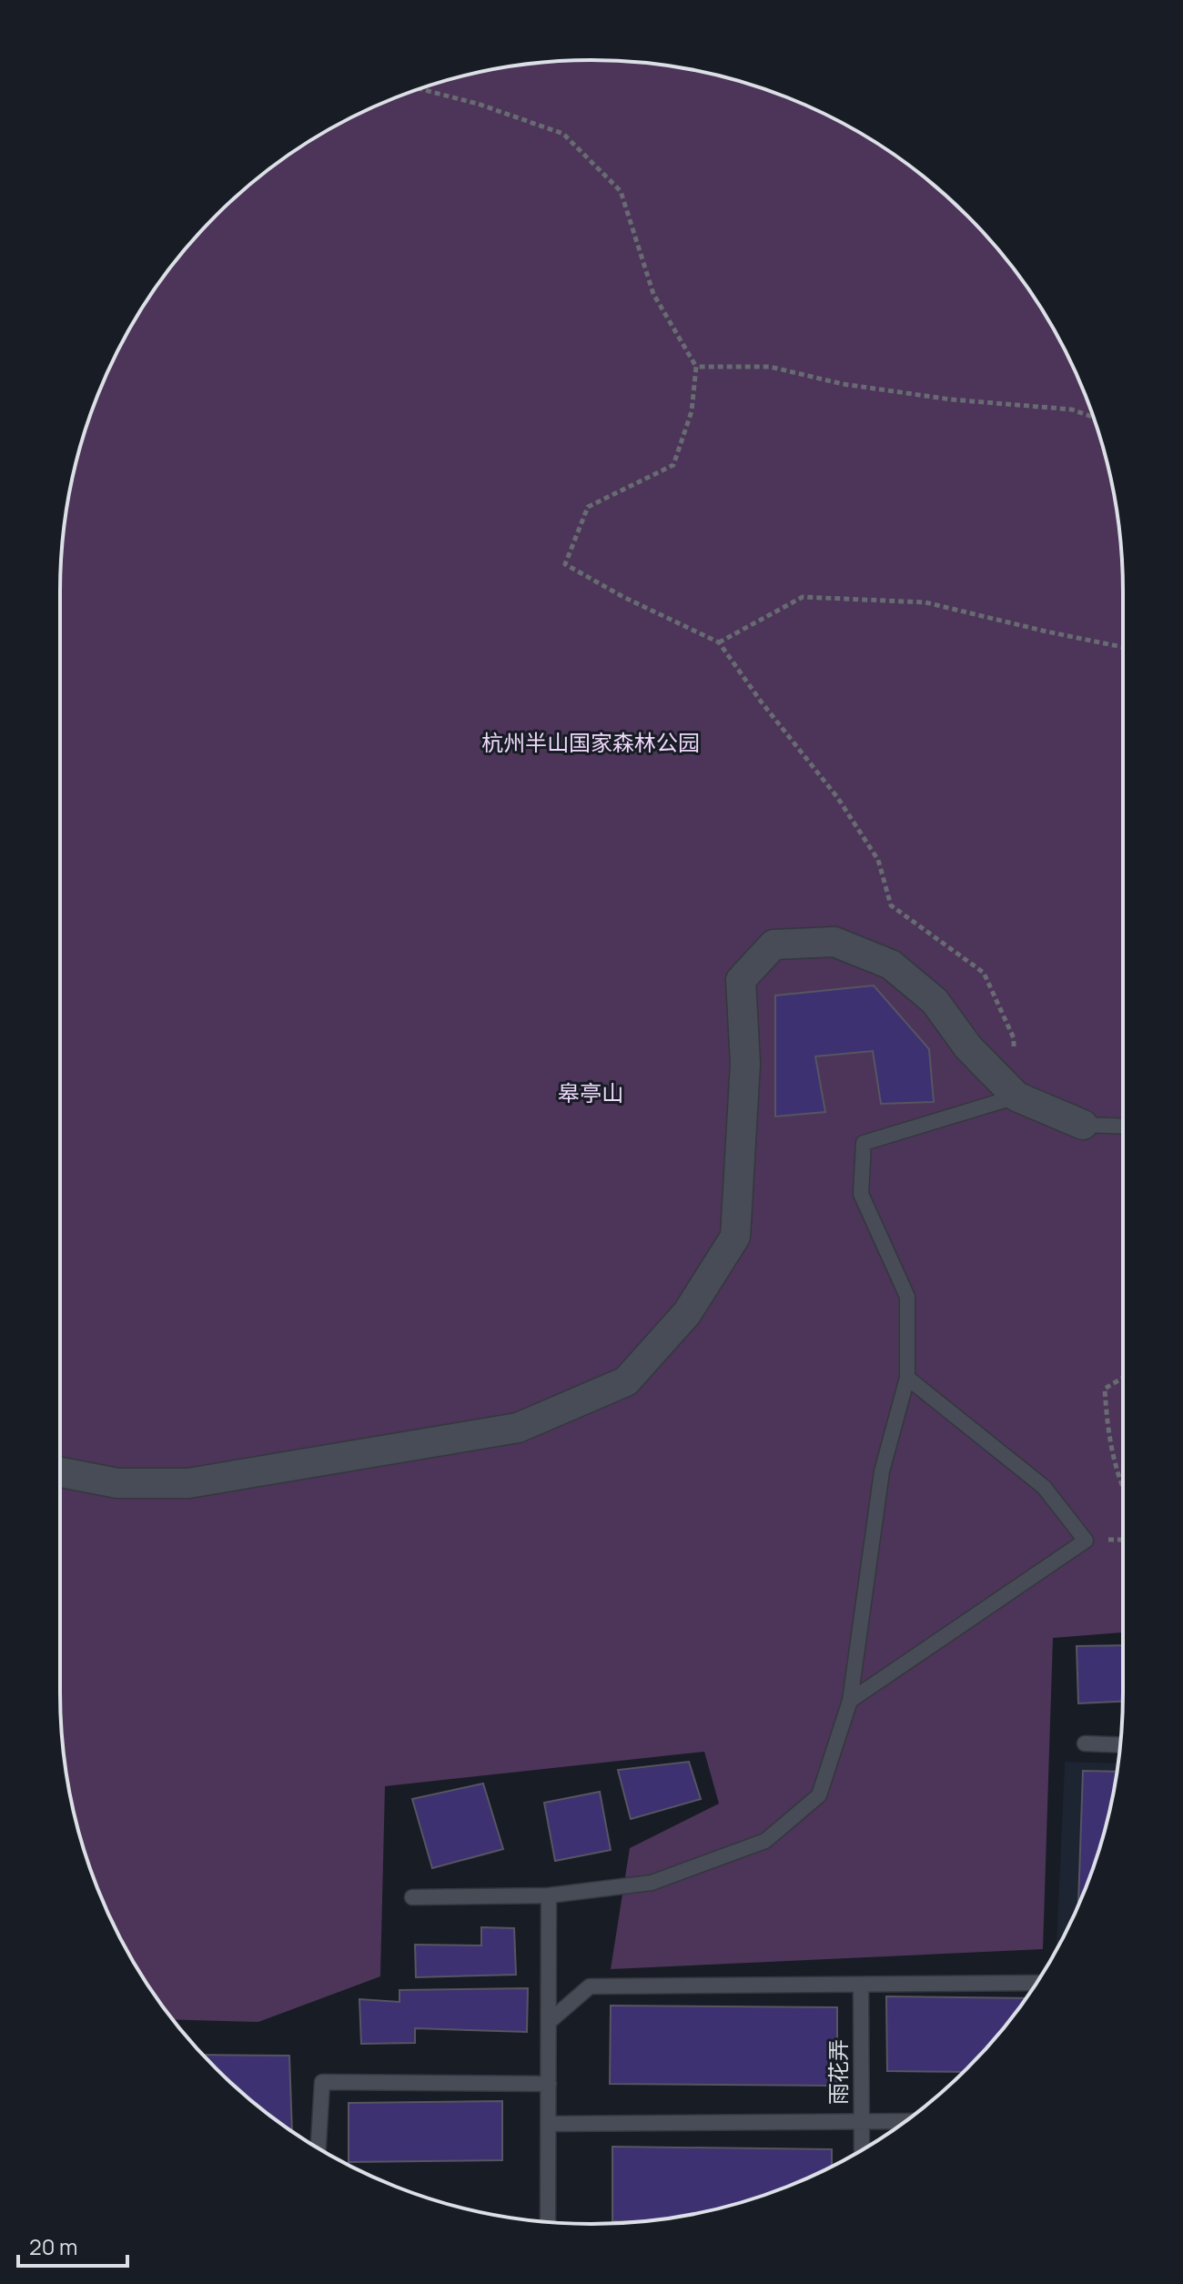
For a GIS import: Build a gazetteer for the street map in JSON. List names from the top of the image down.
{
  "streets": {
    "lane": ["雨花弄"]
  },
  "parks": ["杭州半山国家森林公园", "皋亭山"],
  "scale_bar": "20 m"
}
